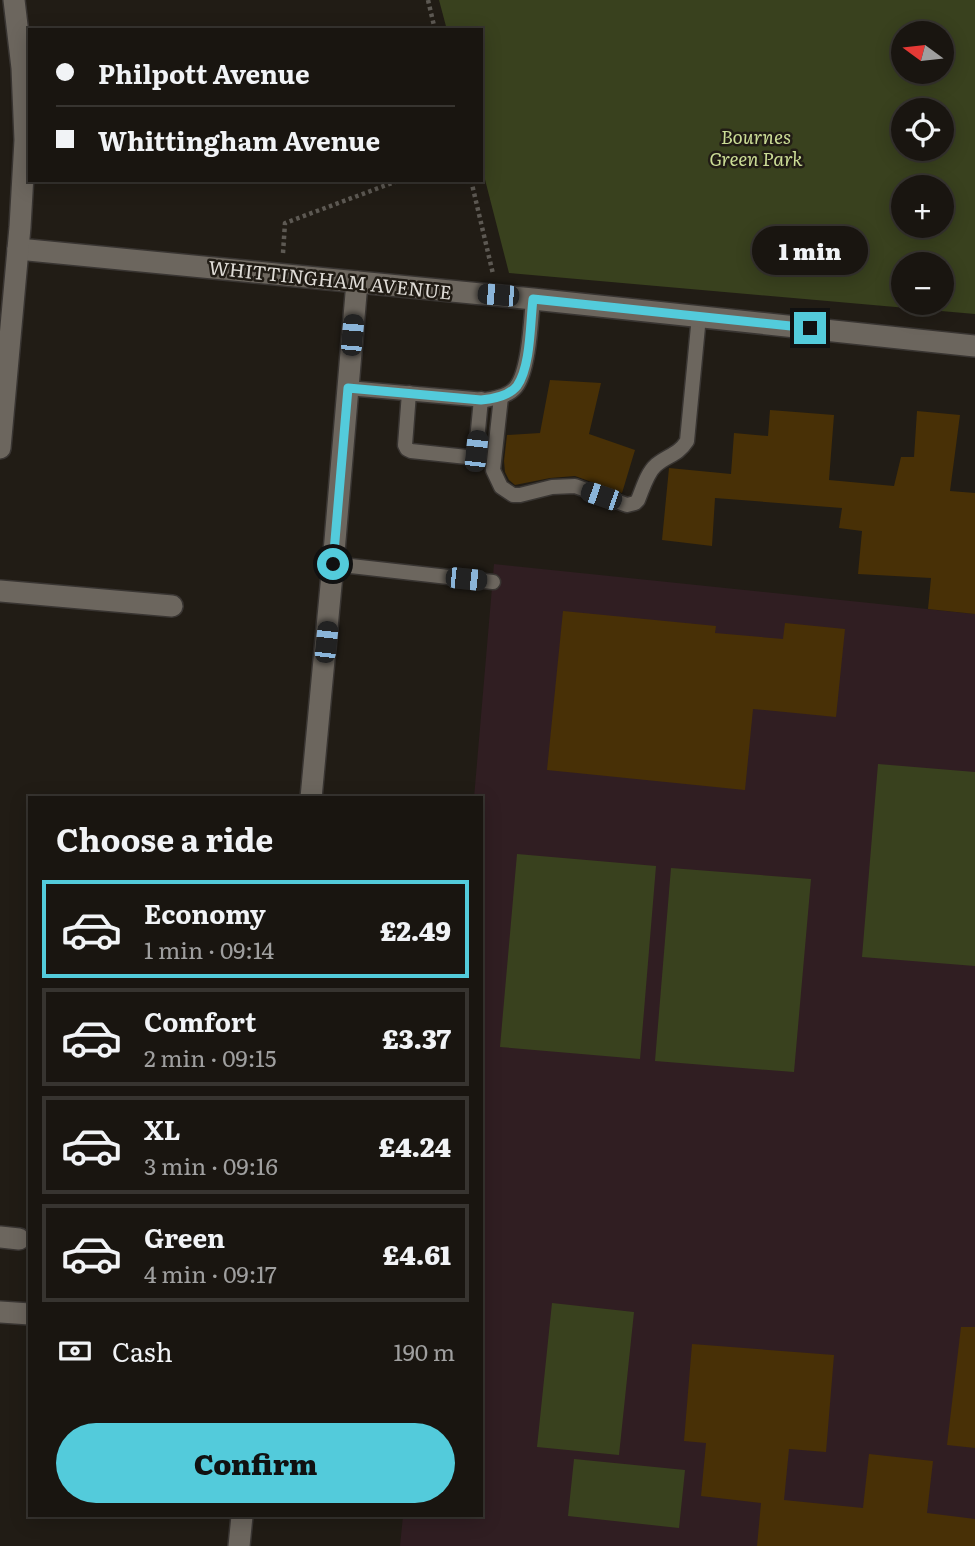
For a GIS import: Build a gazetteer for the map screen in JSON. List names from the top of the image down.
{
  "streets": {
    "street": ["WHITTINGHAM AVENUE"]
  },
  "parks": ["Bournes Green Park"],
  "north": "left",
  "page": {
    "map_buttons": ["+", "−"],
    "banner": ["Philpott Avenue", "Whittingham Avenue"],
    "bubble": "1 min",
    "heading": "Choose a ride",
    "list": [
      {
        "name": "Economy",
        "note": "1 min · 09:14",
        "value": "£2.49"
      },
      {
        "name": "Comfort",
        "note": "2 min · 09:15",
        "value": "£3.37"
      },
      {
        "name": "XL",
        "note": "3 min · 09:16",
        "value": "£4.24"
      },
      {
        "name": "Green",
        "note": "4 min · 09:17",
        "value": "£4.61"
      }
    ],
    "pay": ["Cash", "190 m"],
    "buttons": "Confirm"
  }
}
